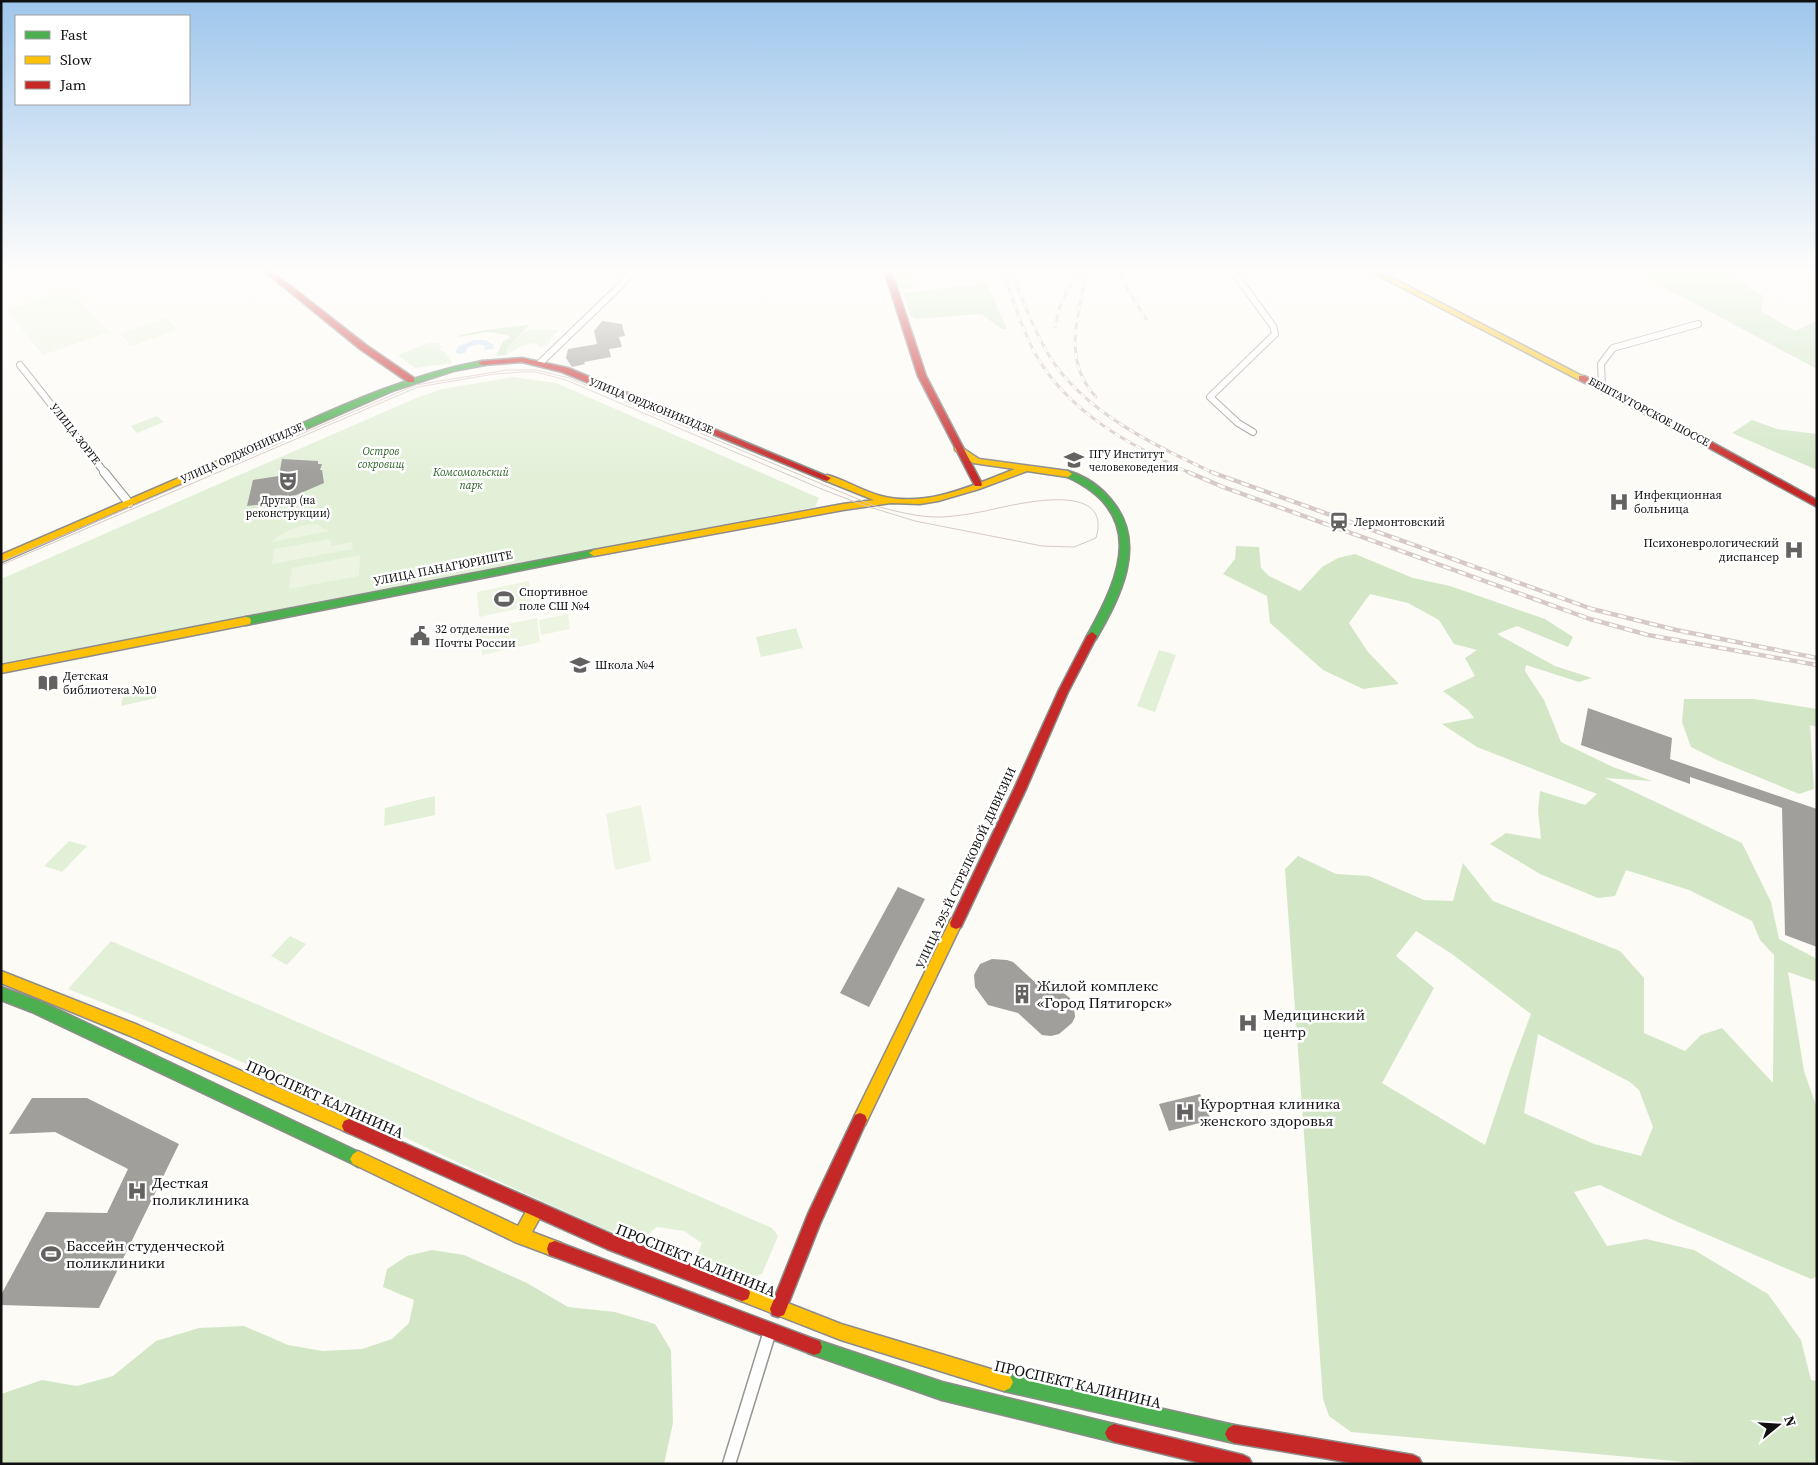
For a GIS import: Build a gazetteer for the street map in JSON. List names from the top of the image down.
{
  "streets": {
    "street": [
      "УЛИЦА ОРДЖОНИКИДЗЕ",
      "БЕШТАУГОРСКОЕ ШОССЕ",
      "УЛИЦА ЗОРГЕ",
      "УЛИЦА ПАНАГЮРИШТЕ",
      "УЛИЦА 295-Й СТРЕЛКОВОЙ ДИВИЗИИ",
      "ПРОСПЕКТ КАЛИНИНА"
    ]
  },
  "crossings": [
    ["УЛИЦА ОРДЖОНИКИДЗЕ", "УЛИЦА ЗОРГЕ"],
    ["УЛИЦА ОРДЖОНИКИДЗЕ", "УЛИЦА ПАНАГЮРИШТЕ"],
    ["УЛИЦА ОРДЖОНИКИДЗЕ", "УЛИЦА 295-Й СТРЕЛКОВОЙ ДИВИЗИИ"],
    ["УЛИЦА 295-Й СТРЕЛКОВОЙ ДИВИЗИИ", "ПРОСПЕКТ КАЛИНИНА"]
  ],
  "parks": ["Остров сокровищ", "Комсомольский парк"],
  "places": {
    "school or university": ["ПГУ Институт человековедения", "Школа №4"],
    "theatre": ["Другар (на реконструкции)"],
    "hospital": [
      "Инфекционная больница",
      "Психоневрологический диспансер",
      "Медицинский центр",
      "Курортная клиника женского здоровья",
      "Десткая поликлиника"
    ],
    "station": ["Лермонтовский"],
    "sports": ["Спортивное поле СШ №4", "Бассейн студенческой поликлиники"],
    "public building": ["32 отделение Почты России"],
    "library": ["Детская библиотека №10"],
    "building": ["Жилой комплекс «Город Пятигорск»"]
  },
  "legend": ["Fast", "Slow", "Jam"],
  "north": "right"
}
